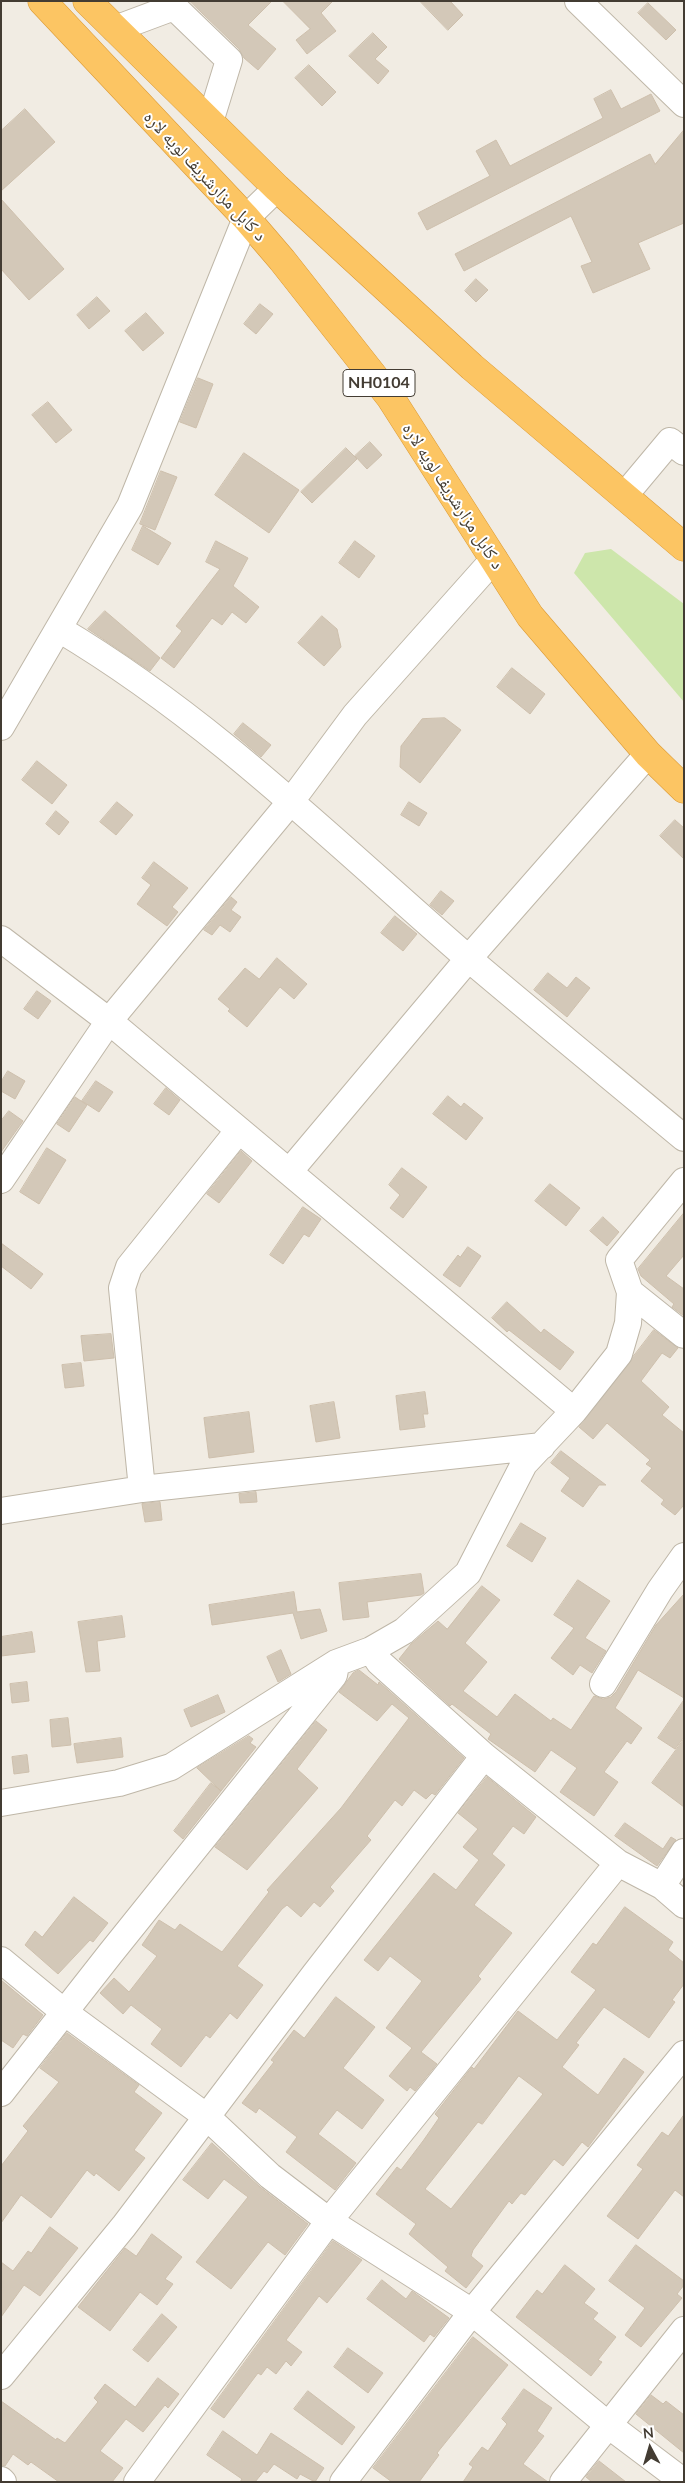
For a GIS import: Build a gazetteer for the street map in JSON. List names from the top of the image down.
{
  "streets": {
    "highway": ["د کابل مزارشریف لویه لاره", "NH0104"]
  },
  "north": "top"
}
